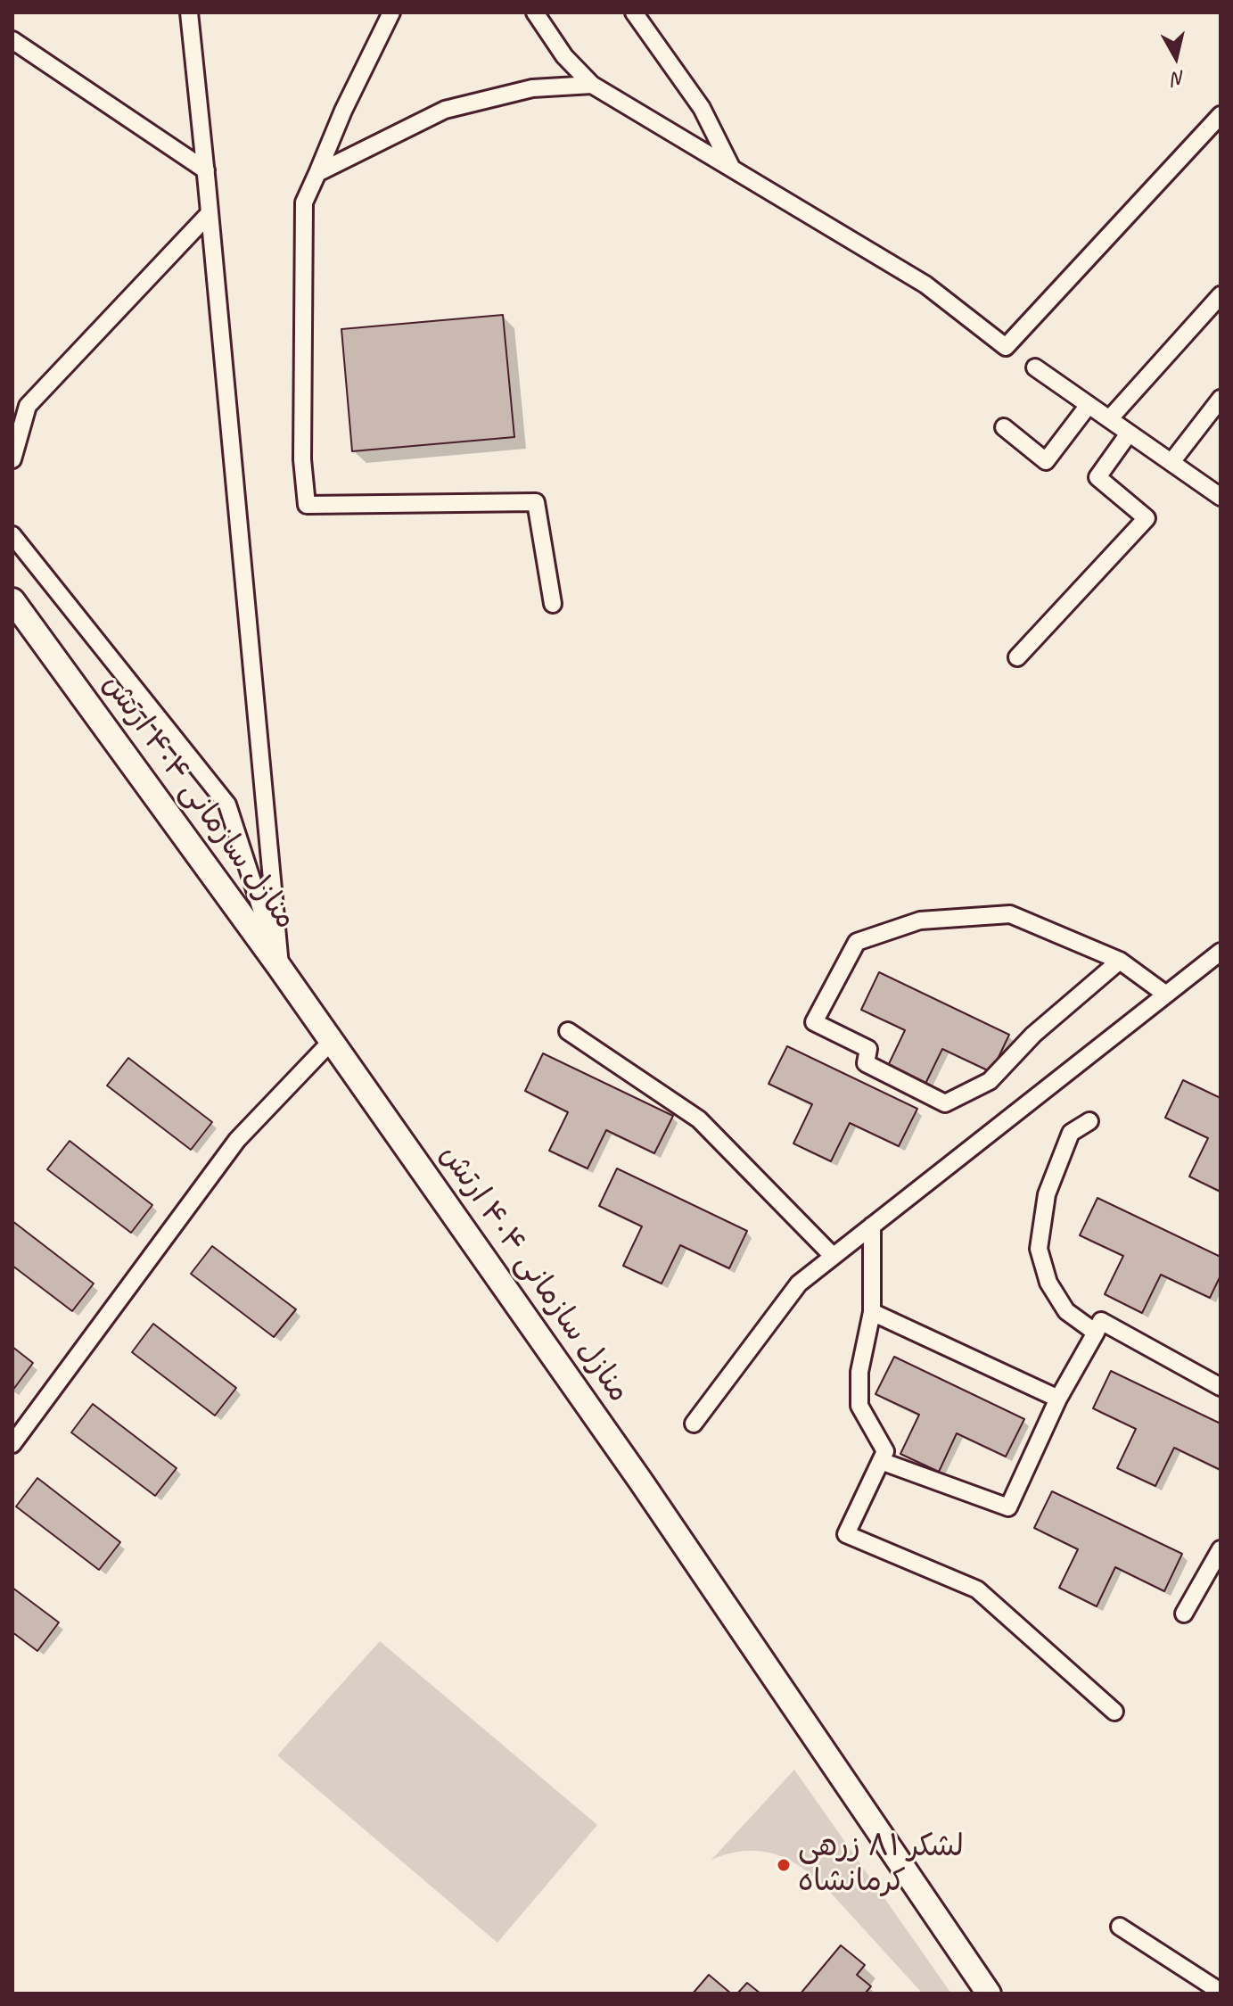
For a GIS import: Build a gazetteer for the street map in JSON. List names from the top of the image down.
{
  "streets": {
    "street": ["منازل سازمانی ۴۰۴ ارتش"]
  },
  "places": ["لشکر ۸۱ زرهی کرمانشاه"],
  "north": "bottom"
}
